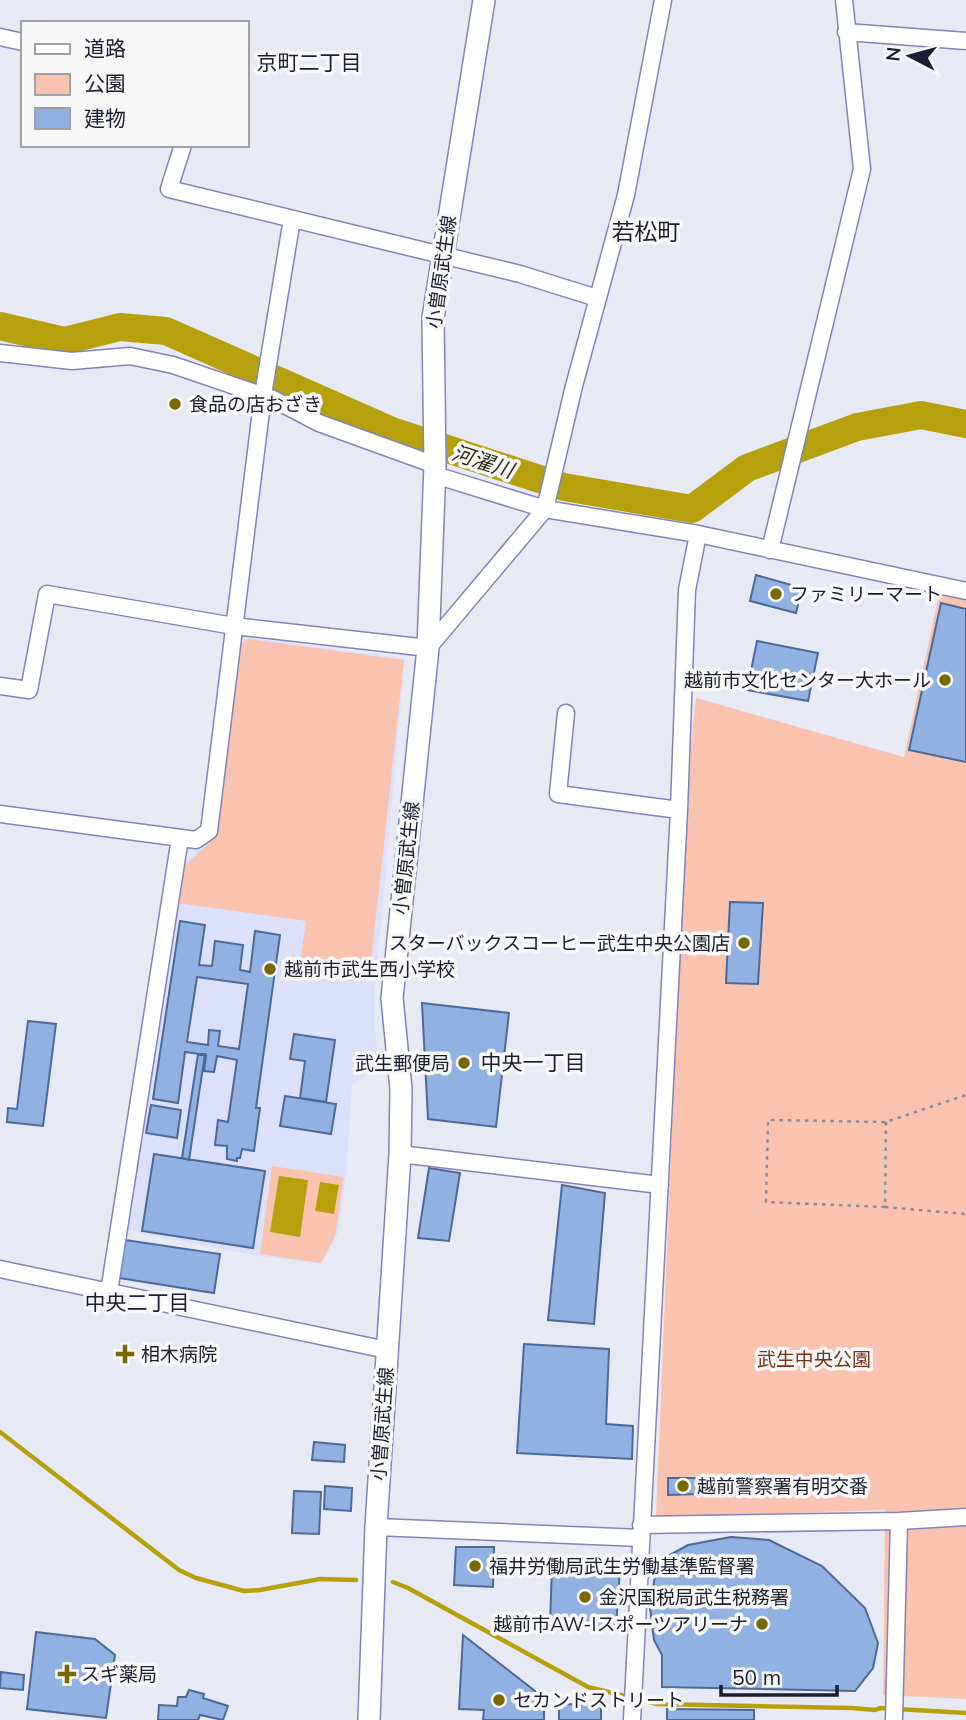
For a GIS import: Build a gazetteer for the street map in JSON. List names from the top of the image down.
{
  "streets": {
    "main road": ["小曽原武生線"]
  },
  "districts": [
    "京町二丁目",
    "若松町",
    "中央一丁目",
    "中央二丁目"
  ],
  "water": ["河濯川"],
  "parks": ["武生中央公園"],
  "places": {
    "other": [
      "食品の店おざき",
      "ファミリーマート",
      "越前市文化センター大ホール",
      "スターバックスコーヒー武生中央公園店",
      "越前市武生西小学校",
      "武生郵便局",
      "越前警察署有明交番",
      "福井労働局武生労働基準監督署",
      "金沢国税局武生税務署",
      "越前市AW-Iスポーツアリーナ",
      "セカンドストリート"
    ],
    "health": ["相木病院", "スギ薬局"]
  },
  "legend": ["道路", "公園", "建物"],
  "scale_bar": "50 m",
  "north": "left"
}
